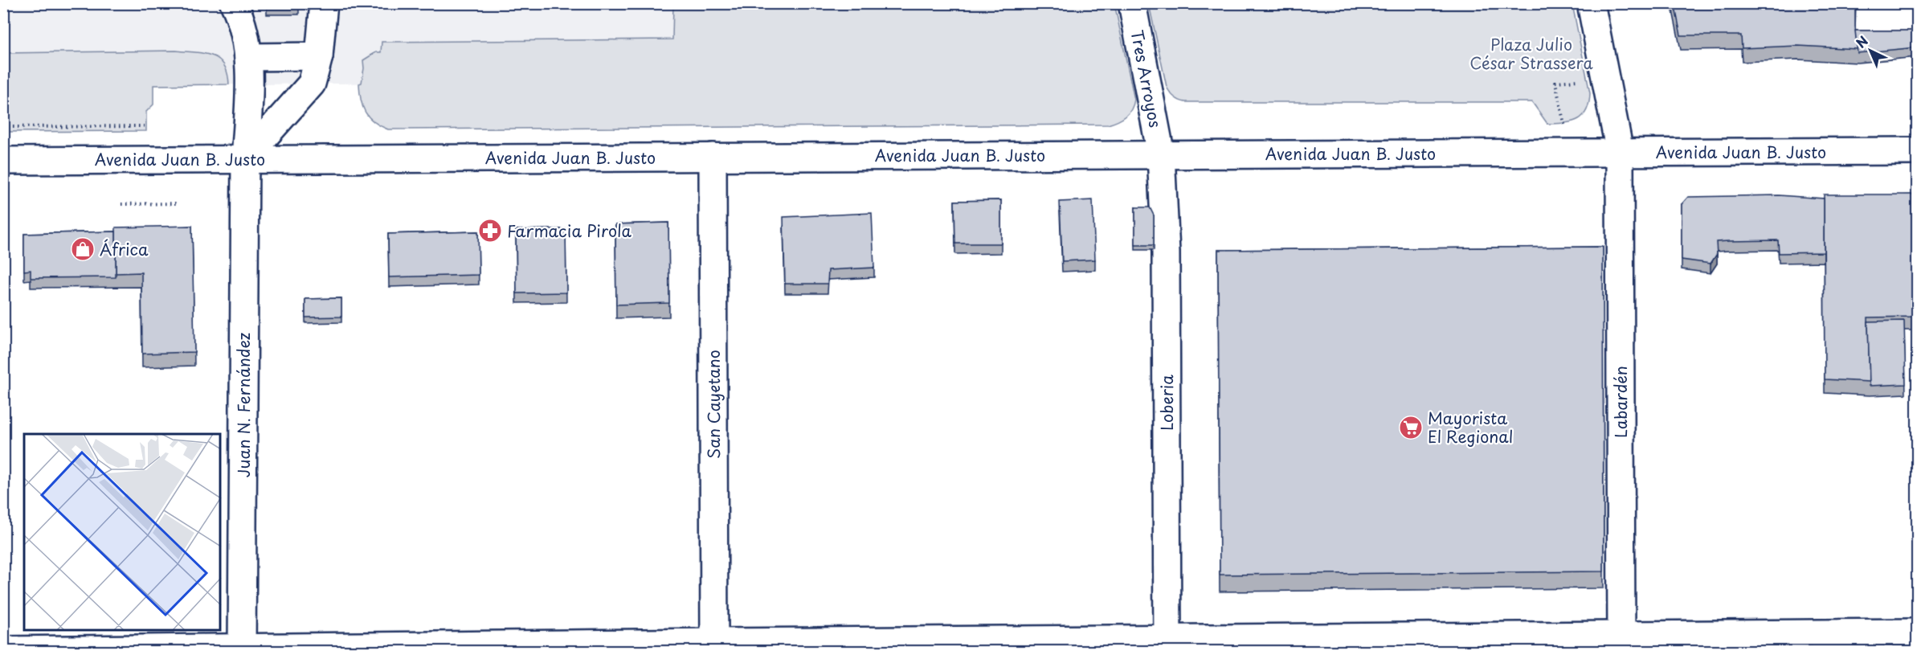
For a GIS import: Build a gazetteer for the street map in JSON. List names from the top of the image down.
{
  "streets": {
    "street": [
      "Tres Arroyos",
      "Avenida Juan B. Justo",
      "Labardén",
      "Loberia",
      "San Cayetano",
      "Juan N. Fernández"
    ]
  },
  "crossings": [
    ["Tres Arroyos", "Avenida Juan B. Justo"],
    ["Tres Arroyos", "Loberia"],
    ["Avenida Juan B. Justo", "Labardén"],
    ["Avenida Juan B. Justo", "Loberia"],
    ["Avenida Juan B. Justo", "San Cayetano"],
    ["Avenida Juan B. Justo", "Juan N. Fernández"]
  ],
  "parks": ["Plaza Julio César Strassera"],
  "places": {
    "pharmacy": ["Farmacia Pirola"],
    "shop": ["África"],
    "supermarket": ["Mayorista El Regional"]
  },
  "north": "top left"
}
